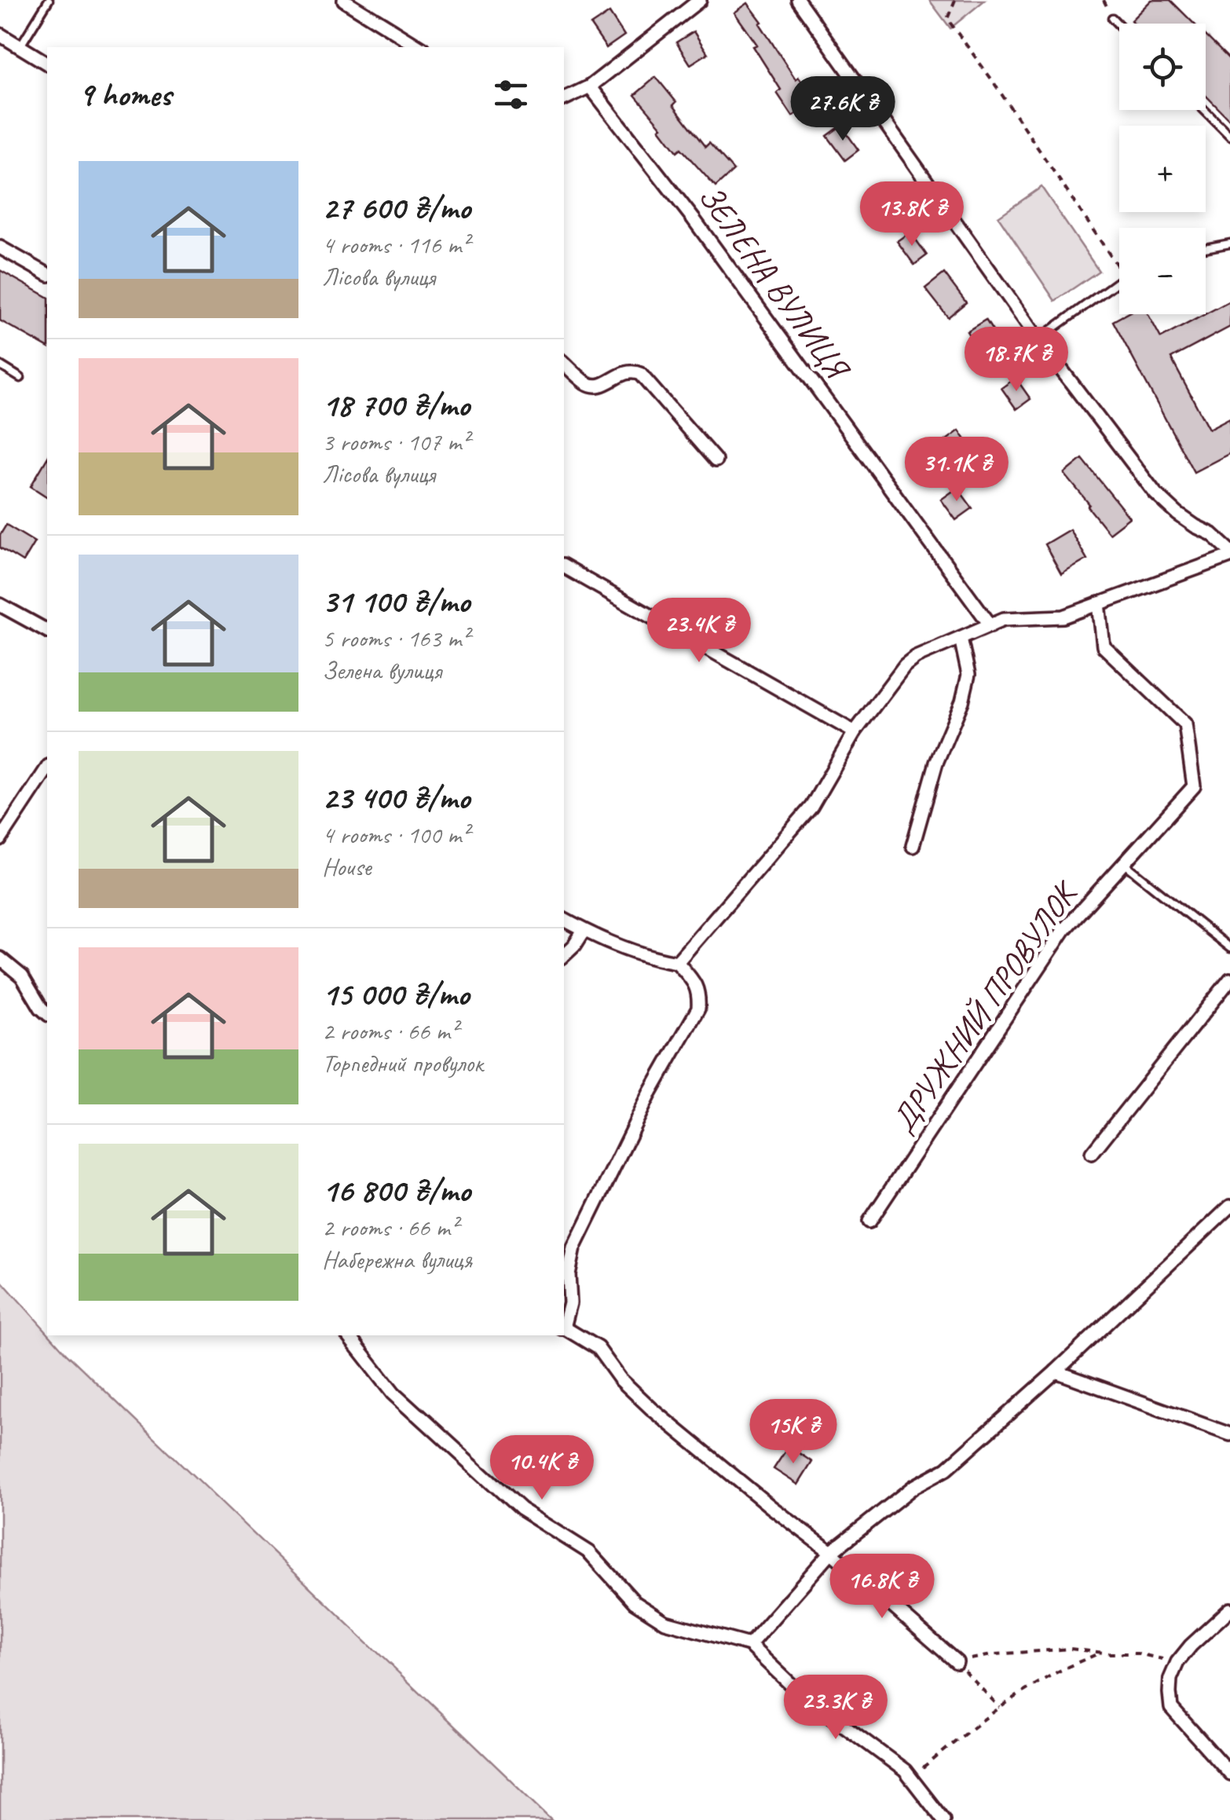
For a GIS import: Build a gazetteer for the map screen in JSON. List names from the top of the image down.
{
  "streets": {
    "street": ["ЗЕЛЕНА ВУЛИЦЯ", "ДРУЖНИЙ ПРОВУЛОК"]
  },
  "page": {
    "map_buttons": ["+", "−"],
    "heading": "9 homes",
    "price": [
      "27.6K ₴",
      "13.8K ₴",
      "18.7K ₴",
      "31.1K ₴",
      "23.4K ₴",
      "15K ₴",
      "10.4K ₴",
      "16.8K ₴",
      "23.3K ₴"
    ],
    "list": [
      {
        "name": "27 600 ₴/mo",
        "note": "4 rooms · 116 m² · Лісова вулиця"
      },
      {
        "name": "18 700 ₴/mo",
        "note": "3 rooms · 107 m² · Лісова вулиця"
      },
      {
        "name": "31 100 ₴/mo",
        "note": "5 rooms · 163 m² · Зелена вулиця"
      },
      {
        "name": "23 400 ₴/mo",
        "note": "4 rooms · 100 m² · House"
      },
      {
        "name": "15 000 ₴/mo",
        "note": "2 rooms · 66 m² · Торпедний провулок"
      },
      {
        "name": "16 800 ₴/mo",
        "note": "2 rooms · 66 m² · Набережна вулиця"
      }
    ]
  }
}
